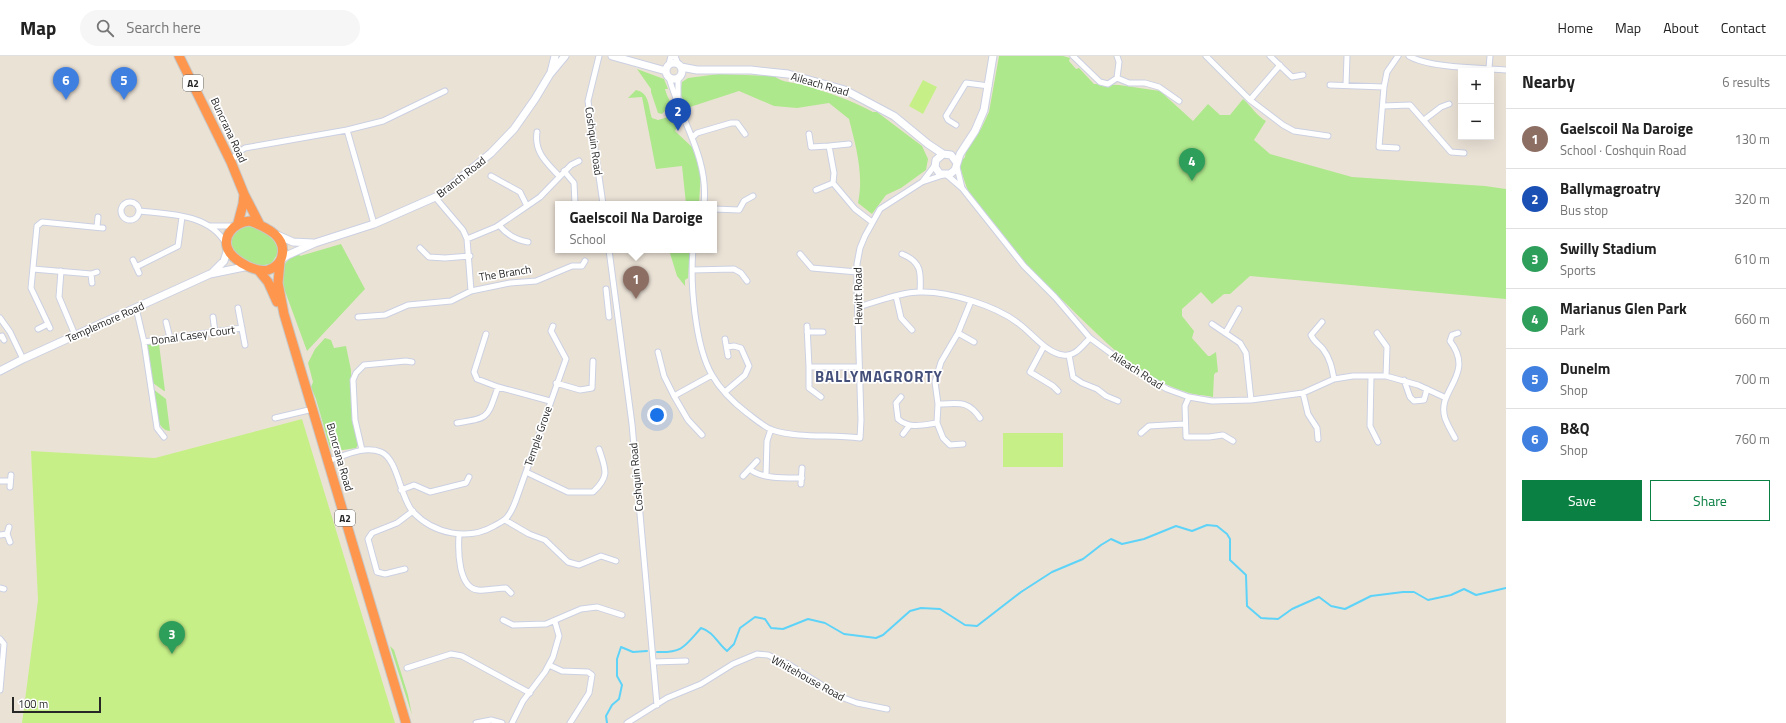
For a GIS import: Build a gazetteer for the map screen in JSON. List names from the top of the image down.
{
  "streets": {
    "highway": ["A2", "Buncrana Road"],
    "main road": ["Aileach Road", "Branch Road", "Templemore Road"],
    "street": [
      "Coshquin Road",
      "The Branch",
      "Hewitt Road",
      "Donal Casey Court",
      "Temple Grove",
      "Whitehouse Road"
    ]
  },
  "crossings": [
    ["A2", "Buncrana Road"],
    ["A2", "Branch Road"],
    ["A2", "Templemore Road"],
    ["Aileach Road", "Hewitt Road"],
    ["Buncrana Road", "Branch Road"],
    ["Buncrana Road", "Templemore Road"],
    ["Coshquin Road", "Whitehouse Road"],
    ["Branch Road", "The Branch"],
    ["Branch Road", "Templemore Road"]
  ],
  "districts": ["BALLYMAGRORTY"],
  "scale_bar": "100 m",
  "page": {
    "header": "Map",
    "search": "Search here",
    "nav": [
      "Home",
      "Map",
      "About",
      "Contact"
    ],
    "heading": ["Nearby", "6 results"],
    "pins": [
      "5",
      "6",
      "2",
      "4",
      "1",
      "3"
    ],
    "map_buttons": ["+", "−"],
    "list": [
      {
        "mark": "1",
        "name": "Gaelscoil Na Daroige",
        "note": "School · Coshquin Road",
        "value": "130 m"
      },
      {
        "mark": "2",
        "name": "Ballymagroatry",
        "note": "Bus stop",
        "value": "320 m"
      },
      {
        "mark": "3",
        "name": "Swilly Stadium",
        "note": "Sports",
        "value": "610 m"
      },
      {
        "mark": "4",
        "name": "Marianus Glen Park",
        "note": "Park",
        "value": "660 m"
      },
      {
        "mark": "5",
        "name": "Dunelm",
        "note": "Shop",
        "value": "700 m"
      },
      {
        "mark": "6",
        "name": "B&Q",
        "note": "Shop",
        "value": "760 m"
      }
    ],
    "popup": ["Gaelscoil Na Daroige", "School"],
    "buttons": ["Save", "Share"],
    "scale": "100 m"
  }
}
